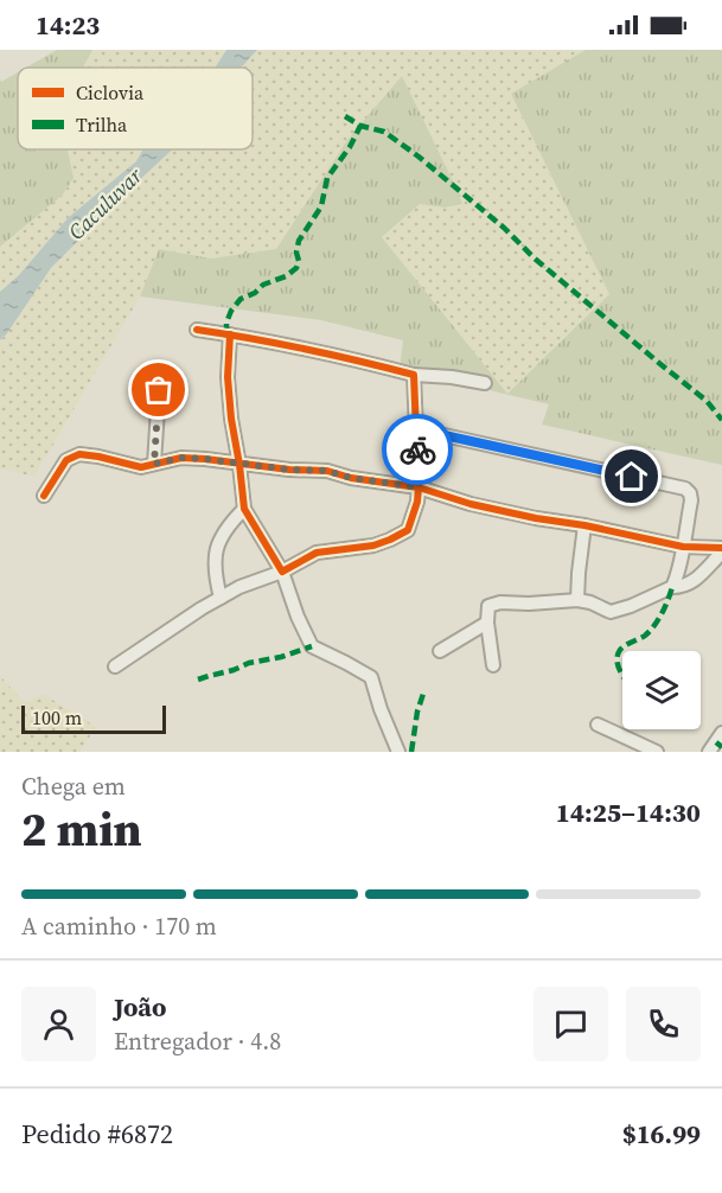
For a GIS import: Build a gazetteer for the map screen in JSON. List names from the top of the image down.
{
  "water": ["Caculuvar"],
  "legend": ["Ciclovia", "Trilha"],
  "scale_bar": "100 m",
  "page": {
    "status": "14:23",
    "scale": "100 m",
    "heading": ["2 min", "Chega em", "14:25–14:30"],
    "panel": [
      "João",
      "Entregador · 4.8",
      "Pedido #6872",
      "$16.99"
    ],
    "bar": "A caminho · 170 m"
  }
}
